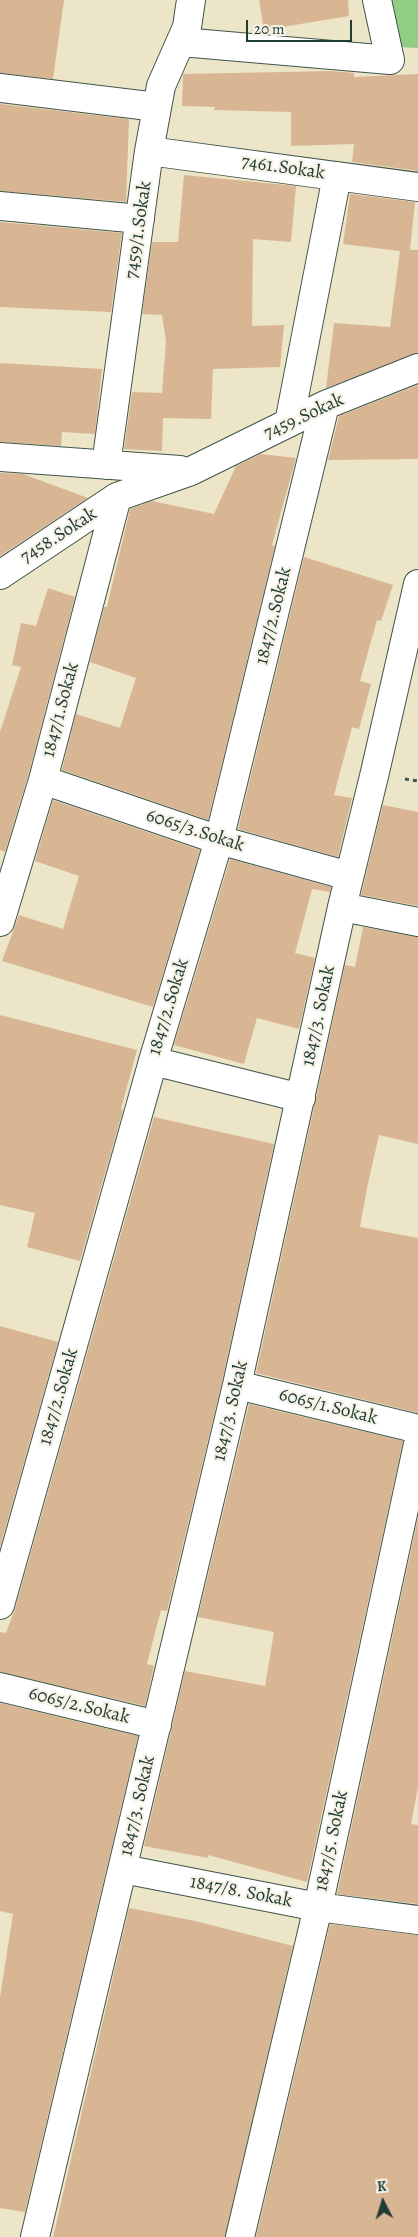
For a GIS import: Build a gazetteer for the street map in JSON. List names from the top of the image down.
{
  "streets": {
    "street": [
      "7461.Sokak",
      "7459/1.Sokak",
      "7459.Sokak",
      "7458.Sokak",
      "1847/2.Sokak",
      "1847/1.Sokak",
      "6065/3.Sokak",
      "1847/3. Sokak",
      "6065/1.Sokak",
      "6065/2.Sokak",
      "1847/5. Sokak",
      "1847/8. Sokak"
    ]
  },
  "crossings": [
    ["7461.Sokak", "7459/1.Sokak"],
    ["7459.Sokak", "7458.Sokak"],
    ["7459.Sokak", "1847/2.Sokak"],
    ["7459.Sokak", "1847/1.Sokak"],
    ["7458.Sokak", "1847/1.Sokak"],
    ["1847/2.Sokak", "6065/3.Sokak"],
    ["1847/1.Sokak", "6065/3.Sokak"],
    ["6065/3.Sokak", "1847/3. Sokak"],
    ["1847/3. Sokak", "6065/1.Sokak"],
    ["1847/3. Sokak", "6065/2.Sokak"],
    ["1847/3. Sokak", "1847/8. Sokak"],
    ["1847/5. Sokak", "1847/8. Sokak"]
  ],
  "scale_bar": "20 m",
  "north": "top"
}
